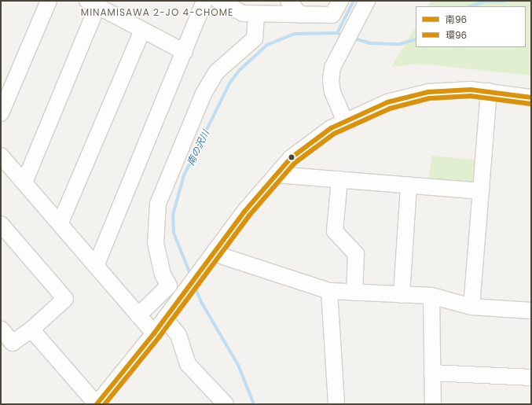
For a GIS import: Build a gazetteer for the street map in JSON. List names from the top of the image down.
{
  "districts": ["MINAMISAWA 2-JO 4-CHOME"],
  "water": ["南の沢川"],
  "lines": ["transit line 南96", "transit line 環96"],
  "legend": ["南96", "環96"]
}
